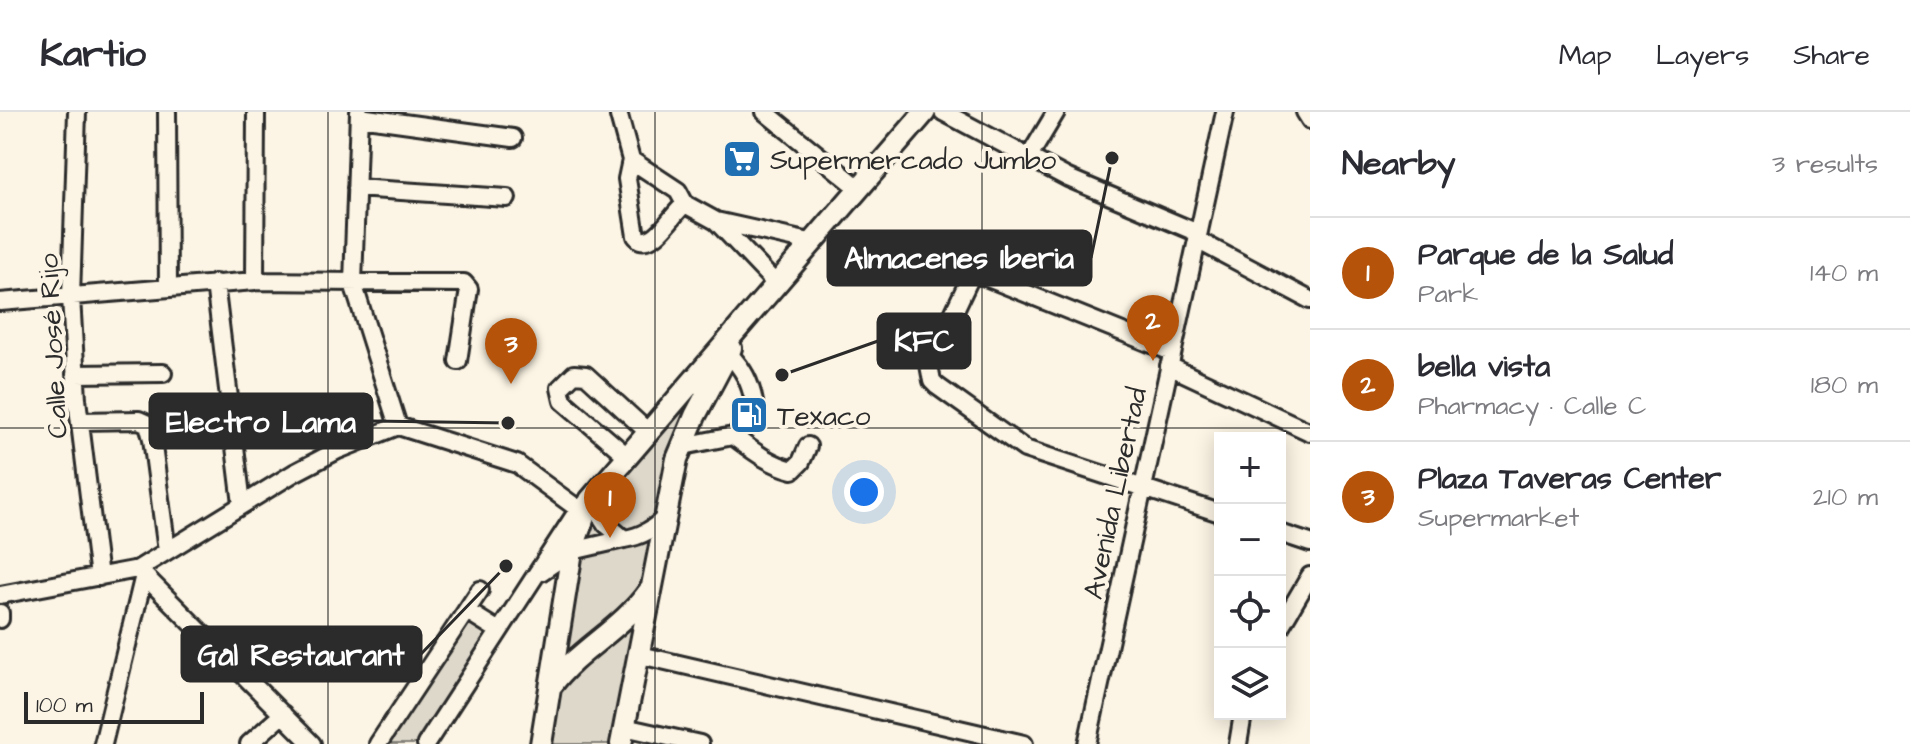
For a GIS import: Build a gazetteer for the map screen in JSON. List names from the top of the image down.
{
  "streets": {
    "street": ["Calle José Rijo", "Avenida Libertad"]
  },
  "places": {
    "other": [
      "Almacenes Iberia",
      "KFC",
      "Electro Lama",
      "Gål Restaurant"
    ],
    "supermarket": ["Supermercado Jumbo"],
    "fuel station": ["Texaco"]
  },
  "scale_bar": "100 m",
  "page": {
    "header": "Kartio",
    "nav": ["Map", "Layers", "Share"],
    "heading": ["Nearby", "3 results"],
    "list": [
      {
        "mark": "1",
        "name": "Parque de la Salud",
        "note": "Park",
        "value": "140 m"
      },
      {
        "mark": "2",
        "name": "bella vista",
        "note": "Pharmacy · Calle C",
        "value": "180 m"
      },
      {
        "mark": "3",
        "name": "Plaza Taveras Center",
        "note": "Supermarket",
        "value": "210 m"
      }
    ],
    "pins": ["2", "3", "1"],
    "map_buttons": ["+", "−"],
    "scale": "100 m"
  }
}
